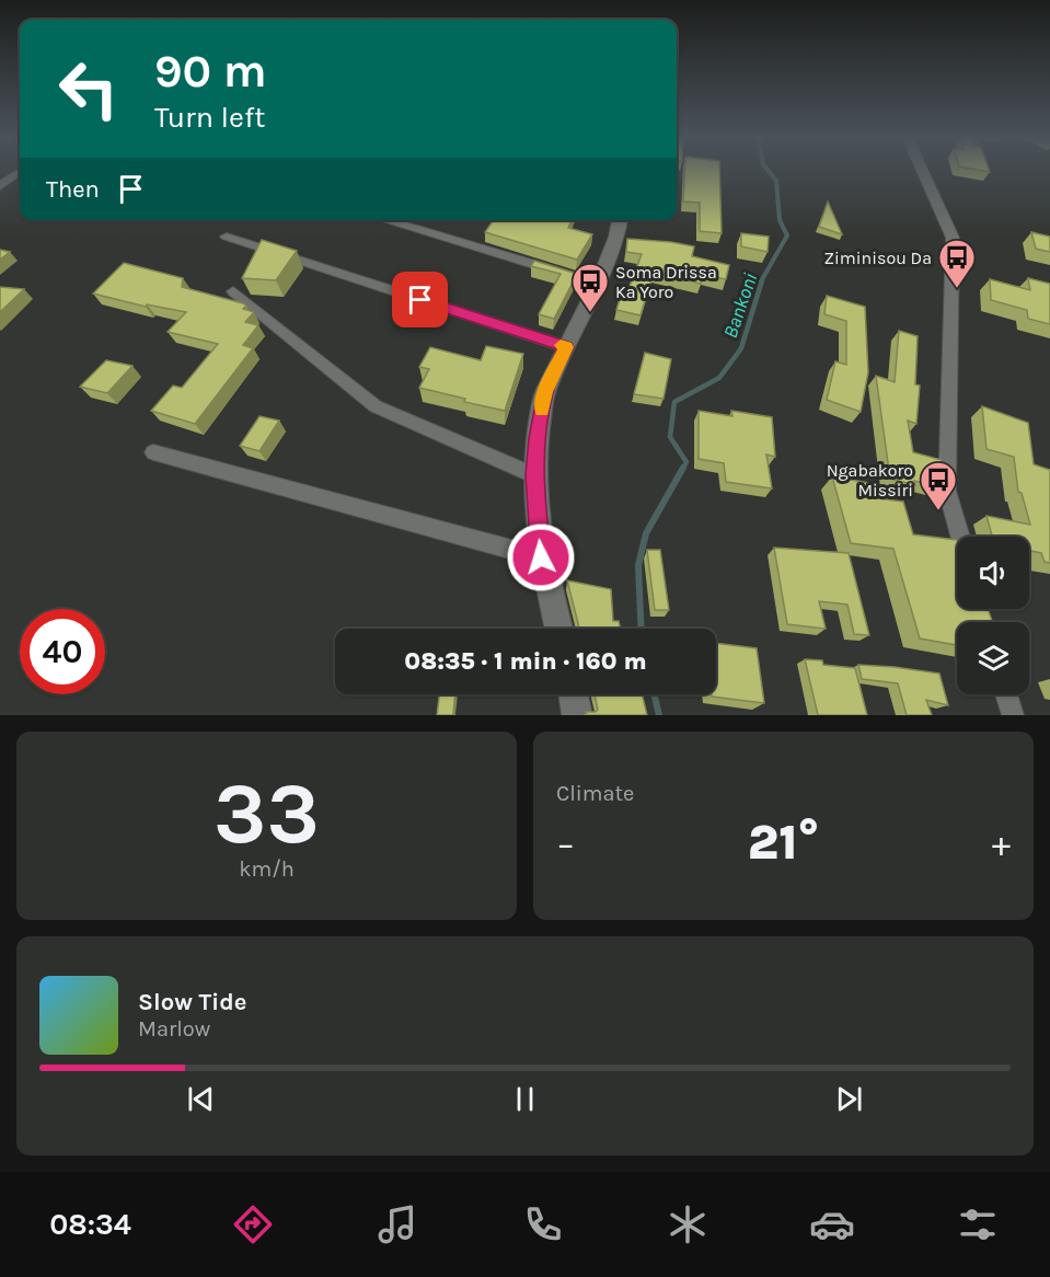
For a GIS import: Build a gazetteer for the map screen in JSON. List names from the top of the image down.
{
  "water": ["Bankoni"],
  "places": {
    "bus stop": ["Ziminisou Da", "Soma Drissa Ka Yoro", "Ngabakoro Missiri"]
  },
  "page": {
    "turn": ["90 m", "Turn left"],
    "then": "Then",
    "limit": "40",
    "trip": "08:35 · 1 min · 160 m",
    "tile": [
      ["33", "km/h"],
      "Climate"
    ],
    "heat": ["−", "21°", "+"],
    "song": ["Slow Tide", "Marlow"],
    "tabs": "08:34"
  }
}
